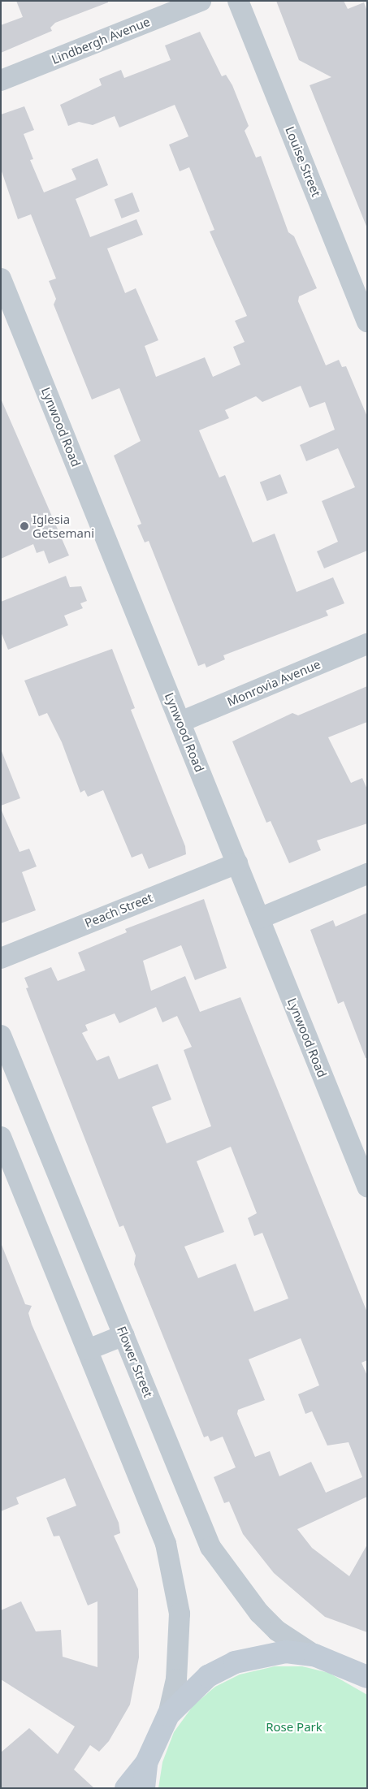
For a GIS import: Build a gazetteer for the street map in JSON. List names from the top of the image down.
{
  "streets": {
    "street": [
      "Lindbergh Avenue",
      "Louise Street",
      "Lynwood Road",
      "Monrovia Avenue",
      "Peach Street",
      "Flower Street"
    ]
  },
  "crossings": [
    ["Lynwood Road", "Monrovia Avenue"],
    ["Lynwood Road", "Peach Street"]
  ],
  "parks": ["Rose Park"],
  "places": ["Iglesia Getsemani"]
}
